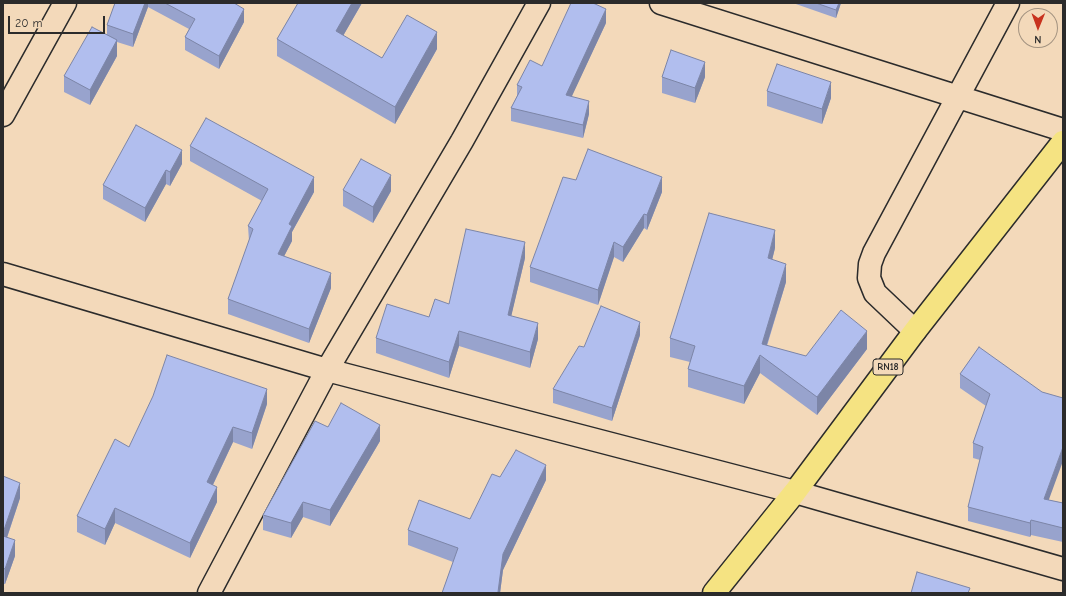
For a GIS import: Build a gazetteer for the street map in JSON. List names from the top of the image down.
{
  "streets": {
    "main road": ["RN18"]
  },
  "scale_bar": "20 m",
  "north": "bottom"
}
